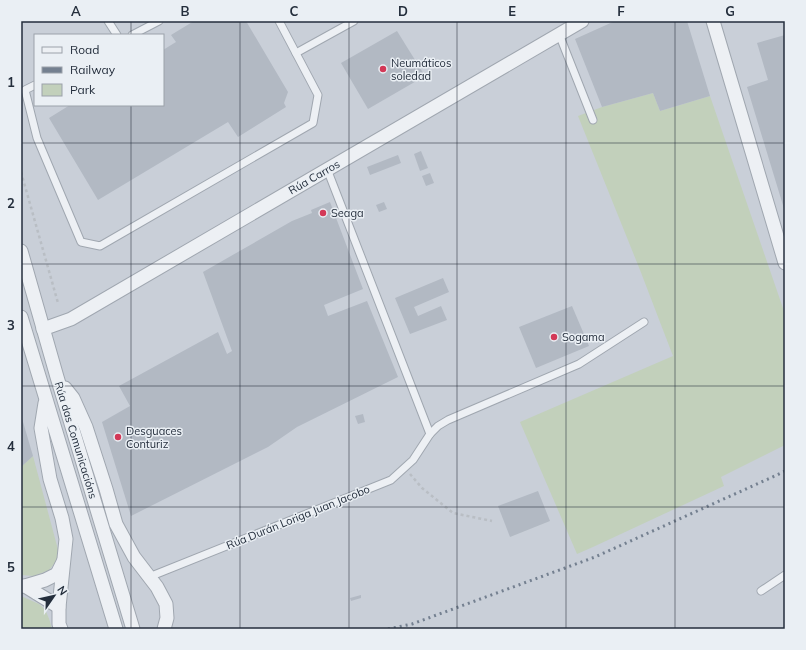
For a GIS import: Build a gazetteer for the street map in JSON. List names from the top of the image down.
{
  "streets": {
    "street": ["Rúa Carros", "Rúa das Comunicacións"],
    "lane": ["Rúa Durán Loriga Juan Jacobo"]
  },
  "crossings": [
    ["Rúa Carros", "Rúa das Comunicacións"]
  ],
  "places": [
    "Neumáticos soledad",
    "Seaga",
    "Sogama",
    "Desguaces Conturiz"
  ],
  "legend": ["Road", "Railway", "Park"],
  "north": "top right",
  "grid": {
    "columns": [
      "A",
      "B",
      "C",
      "D",
      "E",
      "F",
      "G"
    ],
    "rows": [
      "1",
      "2",
      "3",
      "4",
      "5"
    ]
  }
}
